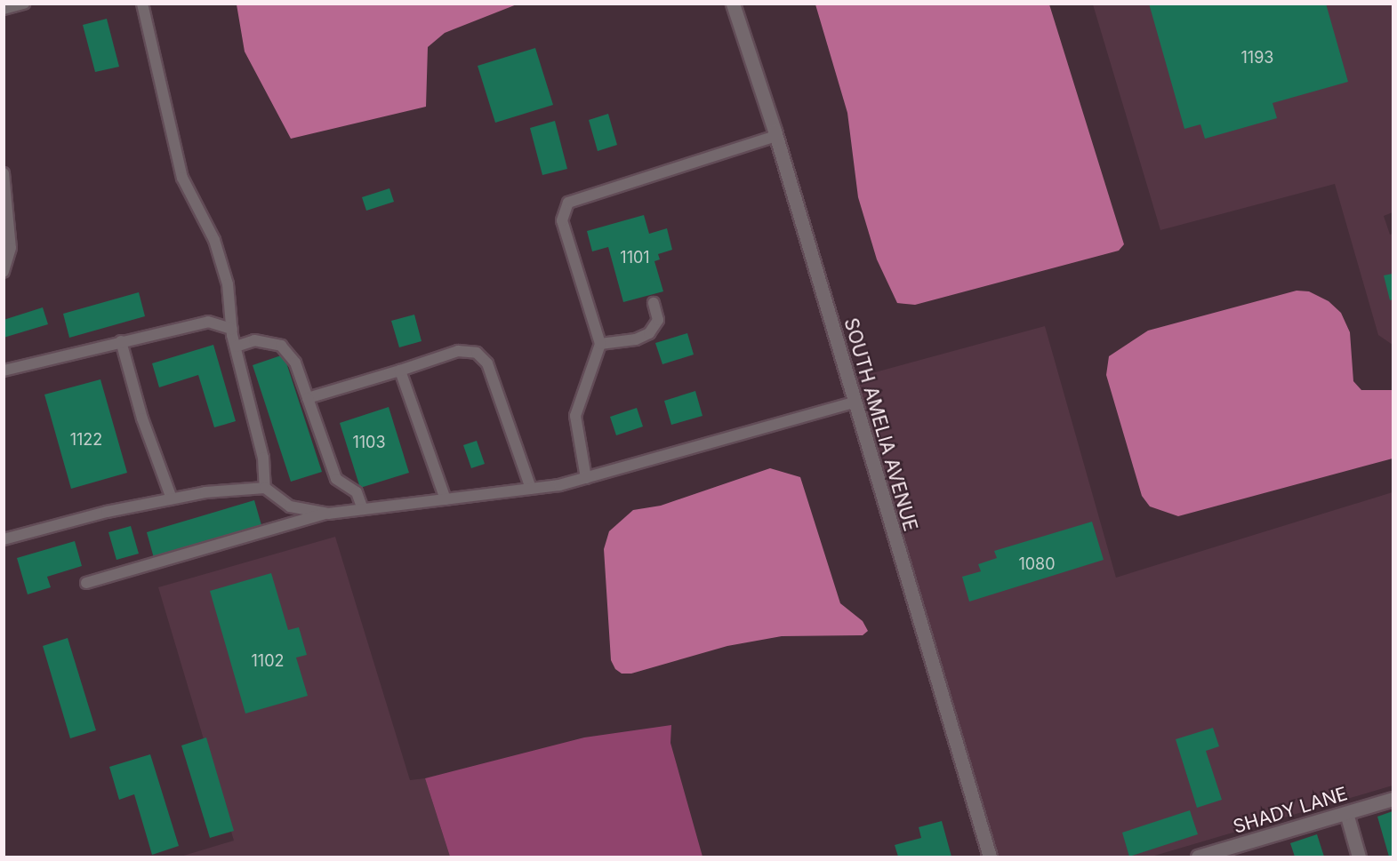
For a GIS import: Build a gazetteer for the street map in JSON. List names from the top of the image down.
{
  "streets": {
    "street": ["SOUTH AMELIA AVENUE", "SHADY LANE"]
  },
  "house_numbers": [
    "1193",
    "1101",
    "1122",
    "1103",
    "1080",
    "1102"
  ]
}
